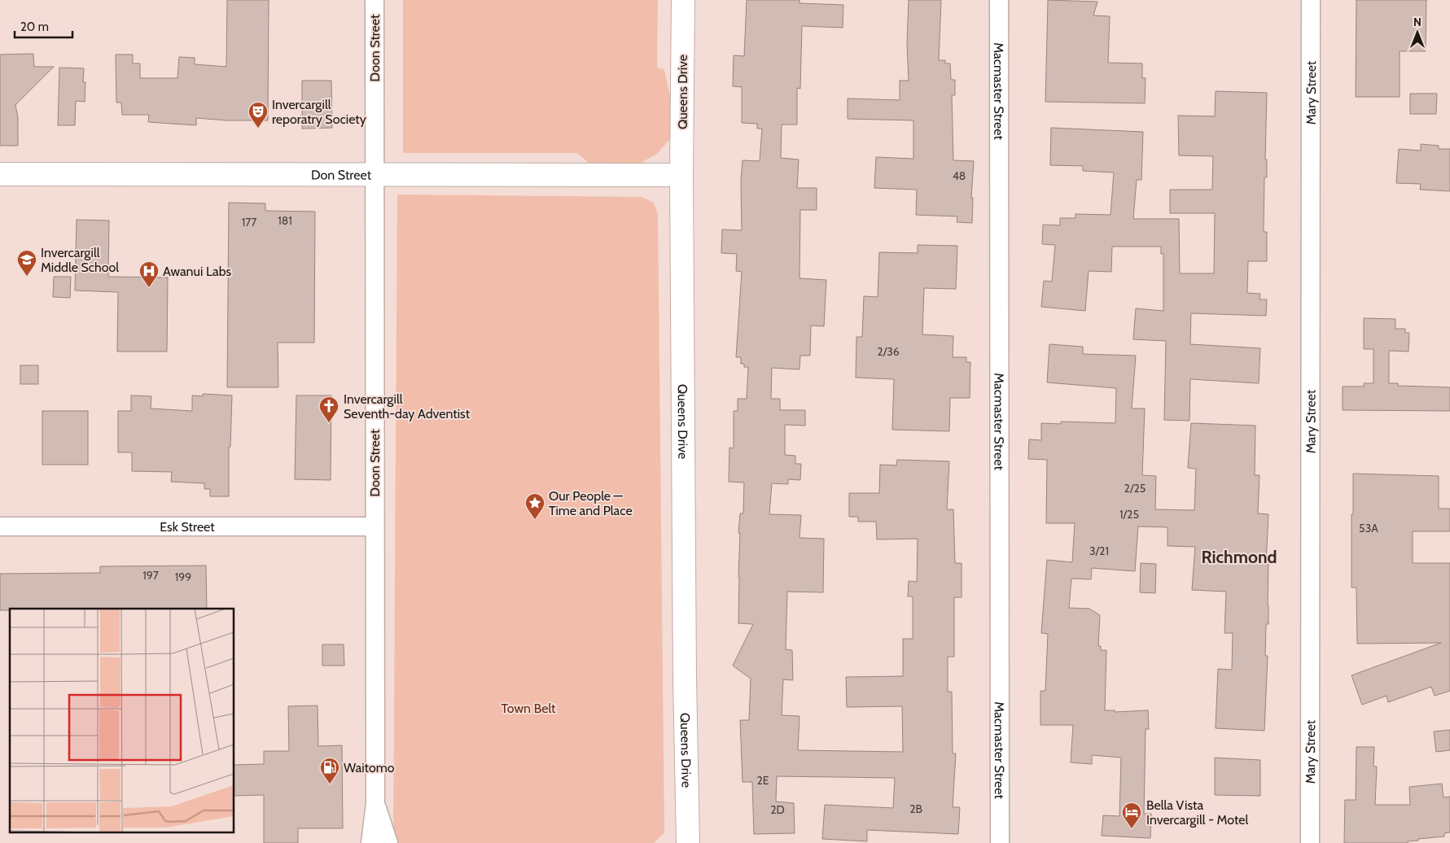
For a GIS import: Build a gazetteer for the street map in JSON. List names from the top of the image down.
{
  "streets": {
    "main road": ["Queens Drive", "Don Street"],
    "street": [
      "Doon Street",
      "Macmaster Street",
      "Mary Street",
      "Esk Street"
    ]
  },
  "crossings": [
    ["Doon Street", "Don Street"],
    ["Doon Street", "Esk Street"],
    ["Queens Drive", "Don Street"]
  ],
  "districts": ["Richmond"],
  "parks": ["Town Belt"],
  "places": {
    "theatre": ["Invercargill reporatry Society"],
    "school or university": ["Invercargill Middle School"],
    "hospital": ["Awanui Labs"],
    "church": ["Invercargill Seventh-day Adventist"],
    "place": ["Our People — Time and Place"],
    "fuel station": ["Waitomo"],
    "hotel": ["Bella Vista Invercargill - Motel"]
  },
  "house_numbers": [
    "48",
    "181",
    "177",
    "2/36",
    "2/25",
    "1/25",
    "53A",
    "3/21",
    "197",
    "199",
    "2E",
    "2B",
    "2D"
  ],
  "scale_bar": "20 m",
  "north": "top"
}
